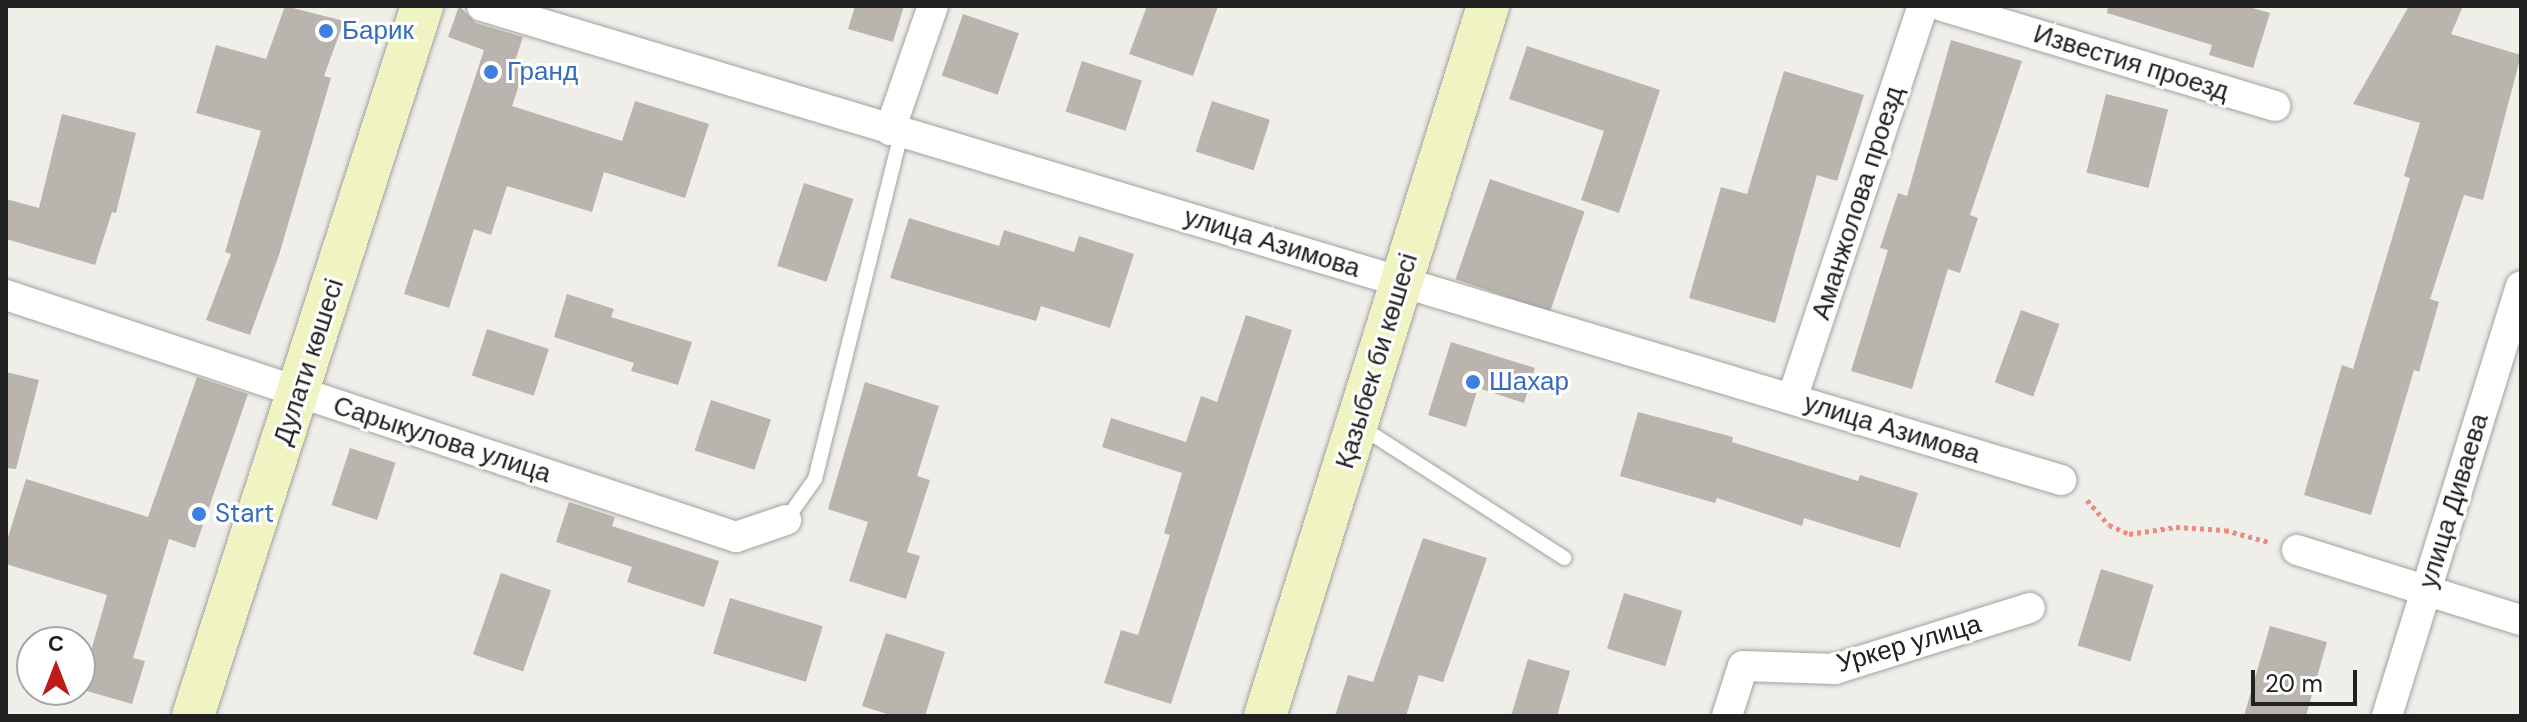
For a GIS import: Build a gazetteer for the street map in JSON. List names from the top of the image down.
{
  "streets": {
    "main road": ["Қазыбек би көшесі", "Дулати көшесі"],
    "street": [
      "Известия проезд",
      "Аманжолова проезд",
      "улица Азимова",
      "Сарыкулова улица",
      "улица Диваева",
      "Уркер улица"
    ]
  },
  "crossings": [
    ["Аманжолова проезд", "улица Азимова"],
    ["улица Азимова", "Қазыбек би көшесі"],
    ["Дулати көшесі", "Сарыкулова улица"]
  ],
  "places": [
    "Барик",
    "Гранд",
    "Шахар",
    "Start"
  ],
  "scale_bar": "20 m",
  "north": "top"
}
